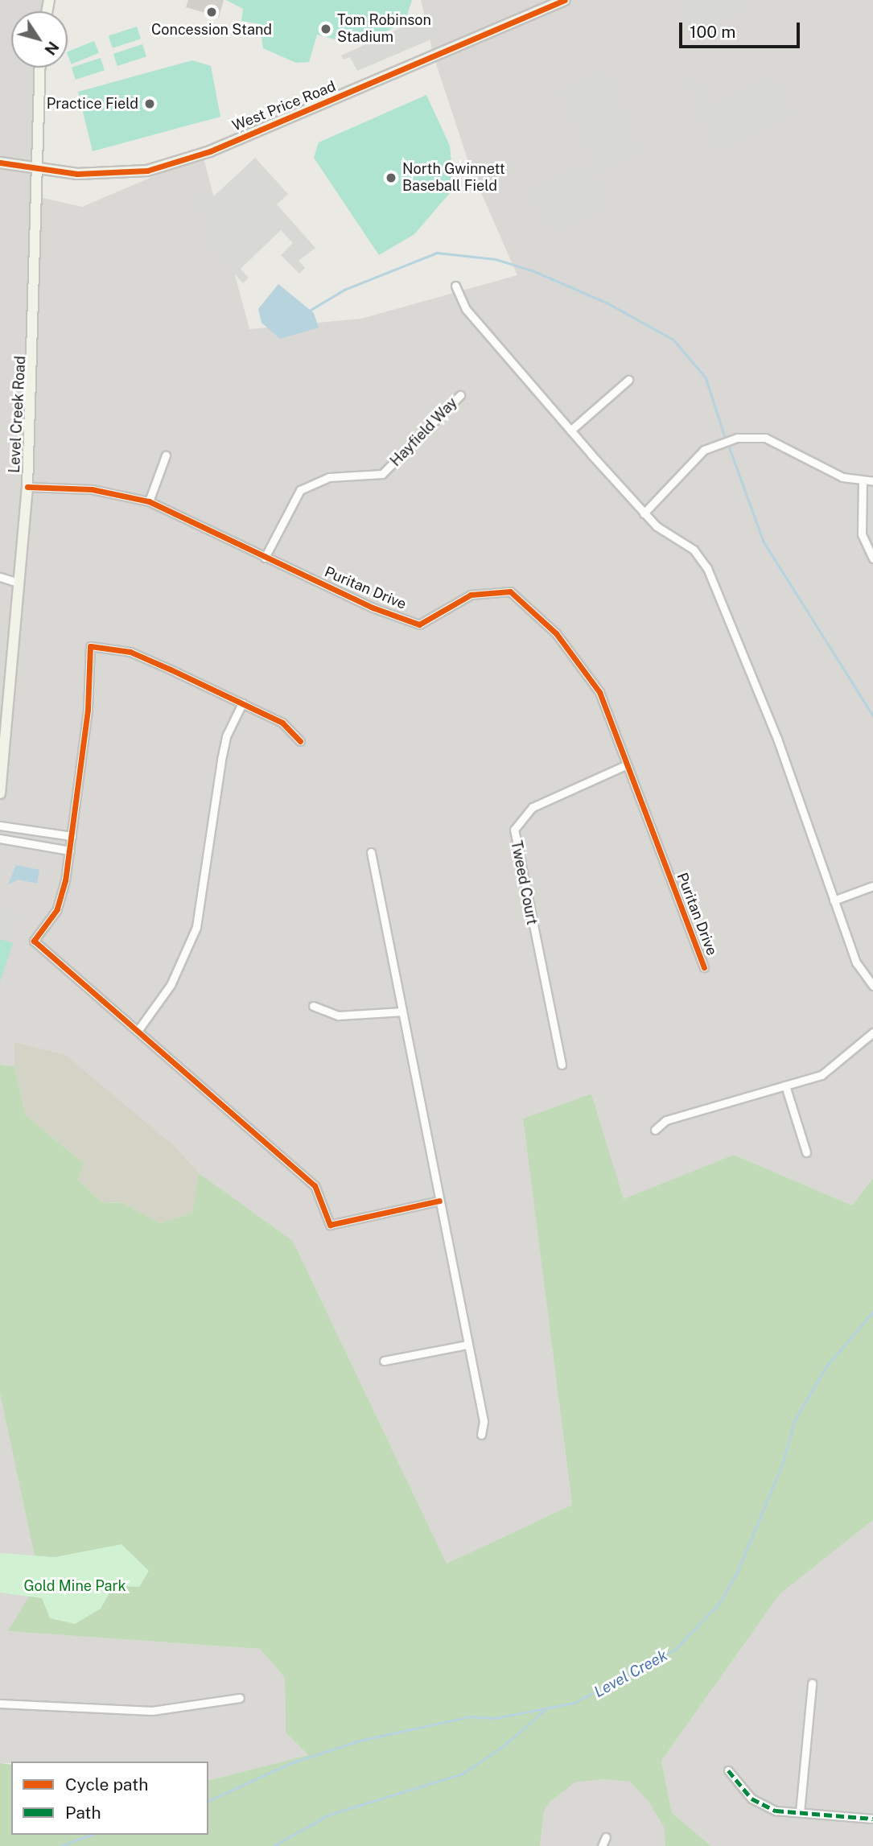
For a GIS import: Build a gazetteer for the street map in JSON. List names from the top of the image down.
{
  "streets": {
    "street": [
      "West Price Road",
      "Level Creek Road",
      "Hayfield Way",
      "Puritan Drive",
      "Tweed Court"
    ]
  },
  "crossings": [
    ["West Price Road", "Level Creek Road"],
    ["Level Creek Road", "Puritan Drive"],
    ["Hayfield Way", "Puritan Drive"],
    ["Puritan Drive", "Tweed Court"]
  ],
  "water": ["Level Creek"],
  "parks": ["Gold Mine Park"],
  "places": [
    "Concession Stand",
    "Tom Robinson Stadium",
    "Practice Field",
    "North Gwinnett Baseball Field"
  ],
  "legend": ["Cycle path", "Path"],
  "scale_bar": "100 m",
  "north": "bottom right"
}
